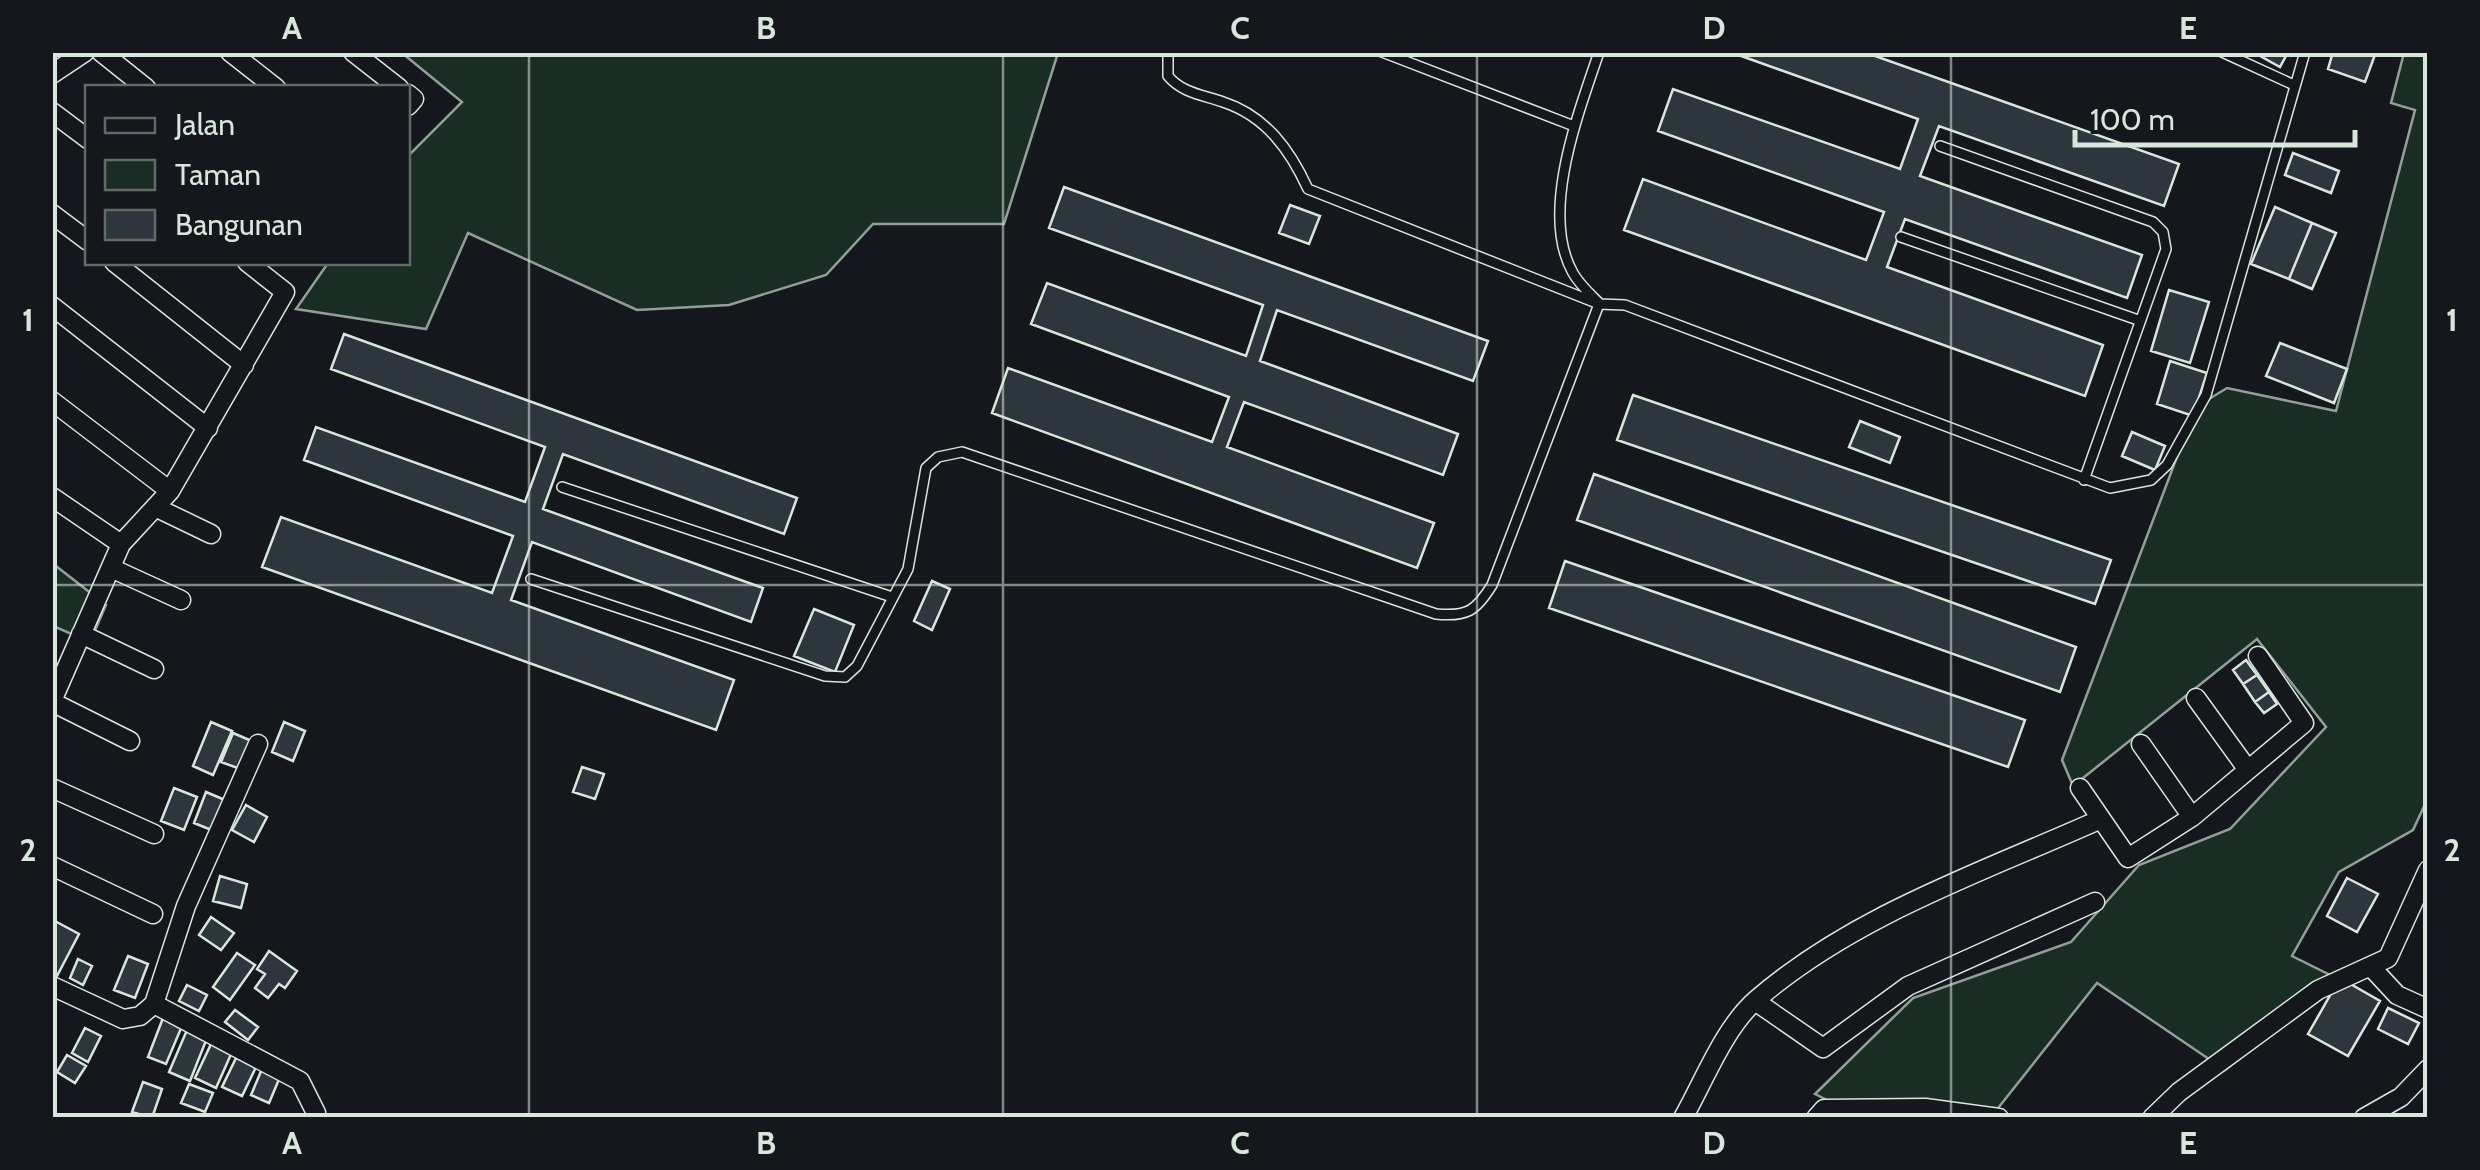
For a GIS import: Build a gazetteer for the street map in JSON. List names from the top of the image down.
{
  "legend": ["Jalan", "Taman", "Bangunan"],
  "scale_bar": "100 m",
  "grid": {
    "columns": [
      "A",
      "B",
      "C",
      "D",
      "E"
    ],
    "rows": ["1", "2"]
  }
}
